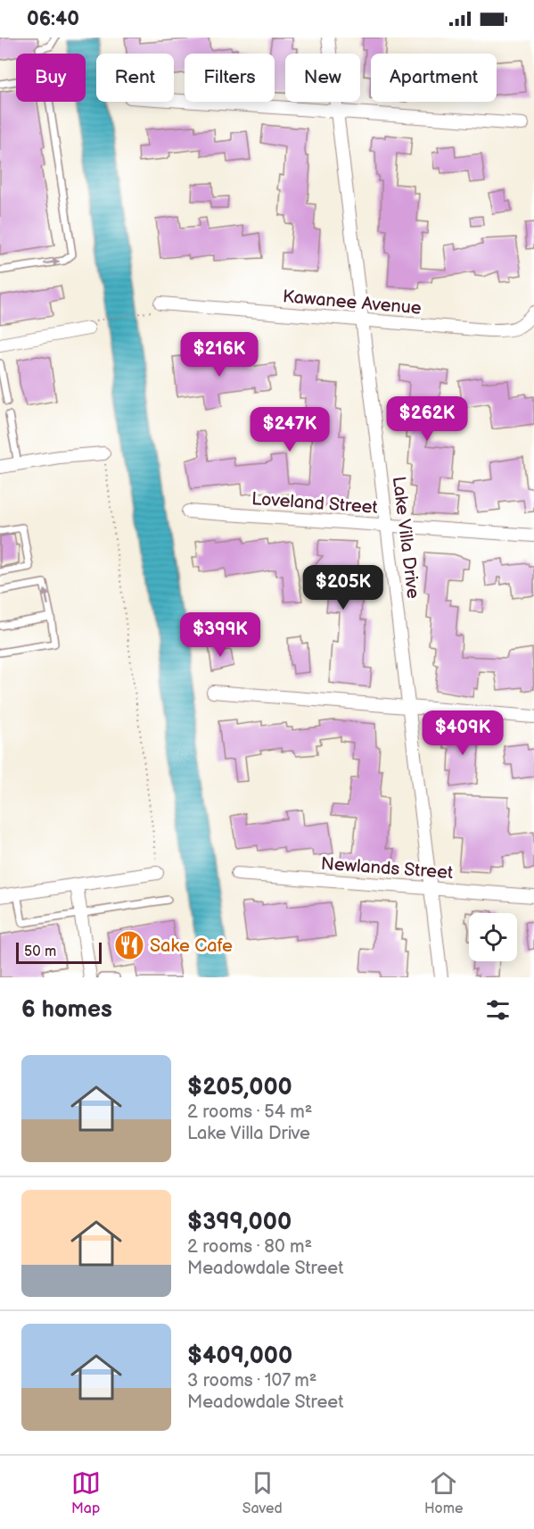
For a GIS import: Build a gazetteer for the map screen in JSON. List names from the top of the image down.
{
  "streets": {
    "street": [
      "Kawanee Avenue",
      "Loveland Street",
      "Lake Villa Drive",
      "Newlands Street"
    ]
  },
  "crossings": [
    ["Kawanee Avenue", "Lake Villa Drive"],
    ["Loveland Street", "Lake Villa Drive"],
    ["Lake Villa Drive", "Newlands Street"]
  ],
  "places": {
    "restaurant": ["Sake Cafe"]
  },
  "scale_bar": "50 m",
  "page": {
    "status": "06:40",
    "chip": [
      "Buy",
      "Rent",
      "Filters",
      "New",
      "Apartment"
    ],
    "price": [
      "$216K",
      "$262K",
      "$247K",
      "$205K",
      "$399K",
      "$409K"
    ],
    "scale": "50 m",
    "heading": "6 homes",
    "list": [
      {
        "name": "$205,000",
        "note": "2 rooms · 54 m² · Lake Villa Drive"
      },
      {
        "name": "$399,000",
        "note": "2 rooms · 80 m² · Meadowdale Street"
      },
      {
        "name": "$409,000",
        "note": "3 rooms · 107 m² · Meadowdale Street"
      }
    ],
    "tabs": ["Map", "Saved", "Home"]
  }
}
